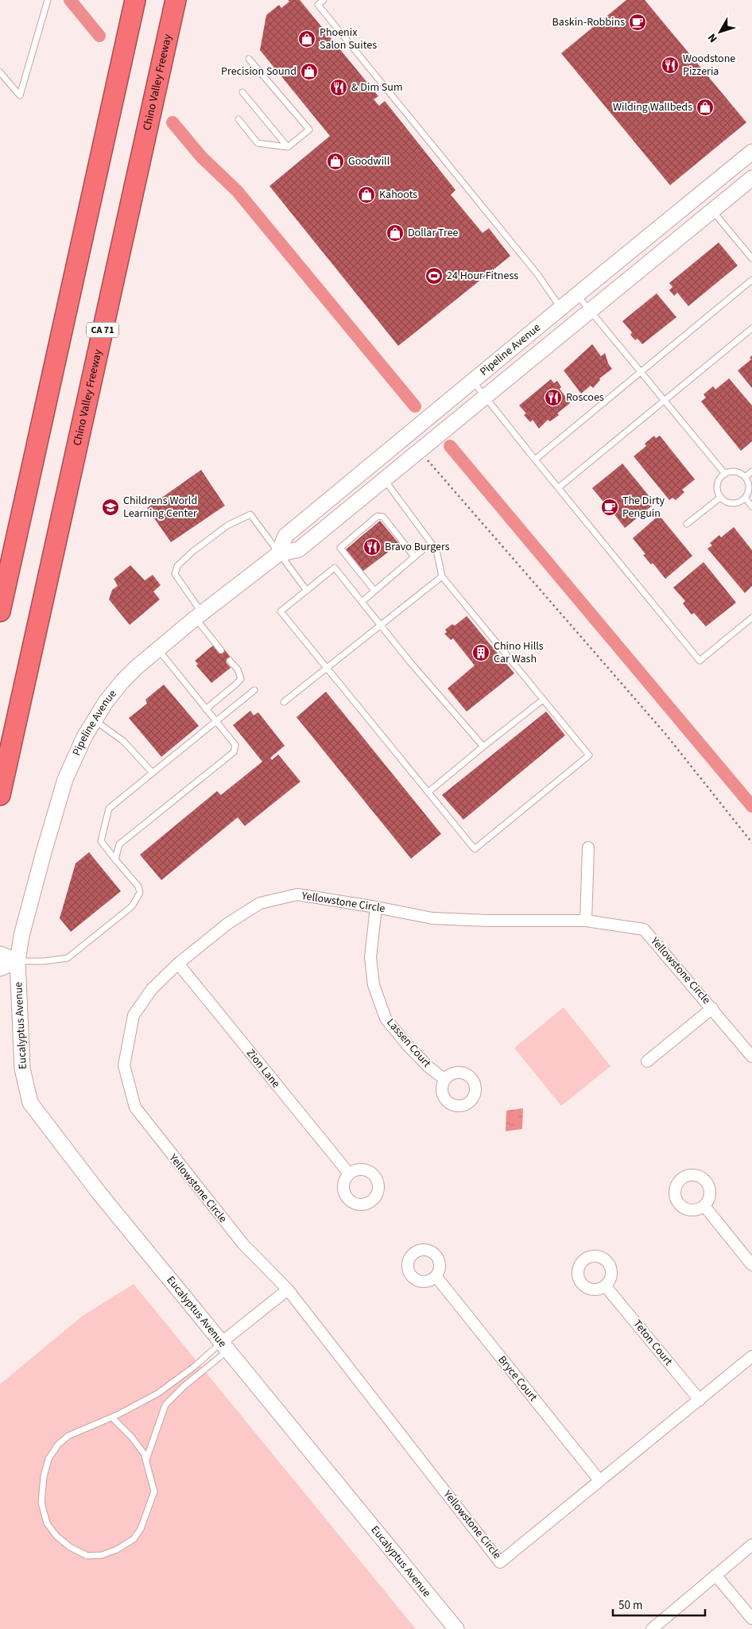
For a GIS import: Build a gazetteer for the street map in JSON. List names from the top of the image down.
{
  "streets": {
    "highway": ["Chino Valley Freeway", "CA 71"],
    "main road": ["Pipeline Avenue", "Eucalyptus Avenue"],
    "street": [
      "Yellowstone Circle",
      "Lassen Court",
      "Zion Lane",
      "Teton Court",
      "Bryce Court"
    ]
  },
  "crossings": [
    ["Pipeline Avenue", "Eucalyptus Avenue"],
    ["Yellowstone Circle", "Lassen Court"],
    ["Yellowstone Circle", "Zion Lane"],
    ["Yellowstone Circle", "Teton Court"],
    ["Yellowstone Circle", "Bryce Court"]
  ],
  "places": {
    "cafe": ["Baskin-Robbins", "The Dirty Penguin"],
    "shop": [
      "Phoenix Salon Suites",
      "Precision Sound",
      "Wilding Wallbeds",
      "Goodwill",
      "Kahoots",
      "Dollar Tree"
    ],
    "restaurant": [
      "Woodstone Pizzeria",
      "& Dim Sum",
      "Roscoes",
      "Bravo Burgers"
    ],
    "sports": ["24 Hour Fitness"],
    "school or university": ["Childrens World Learning Center"],
    "building": ["Chino Hills Car Wash"]
  },
  "scale_bar": "50 m",
  "north": "bottom left"
}
